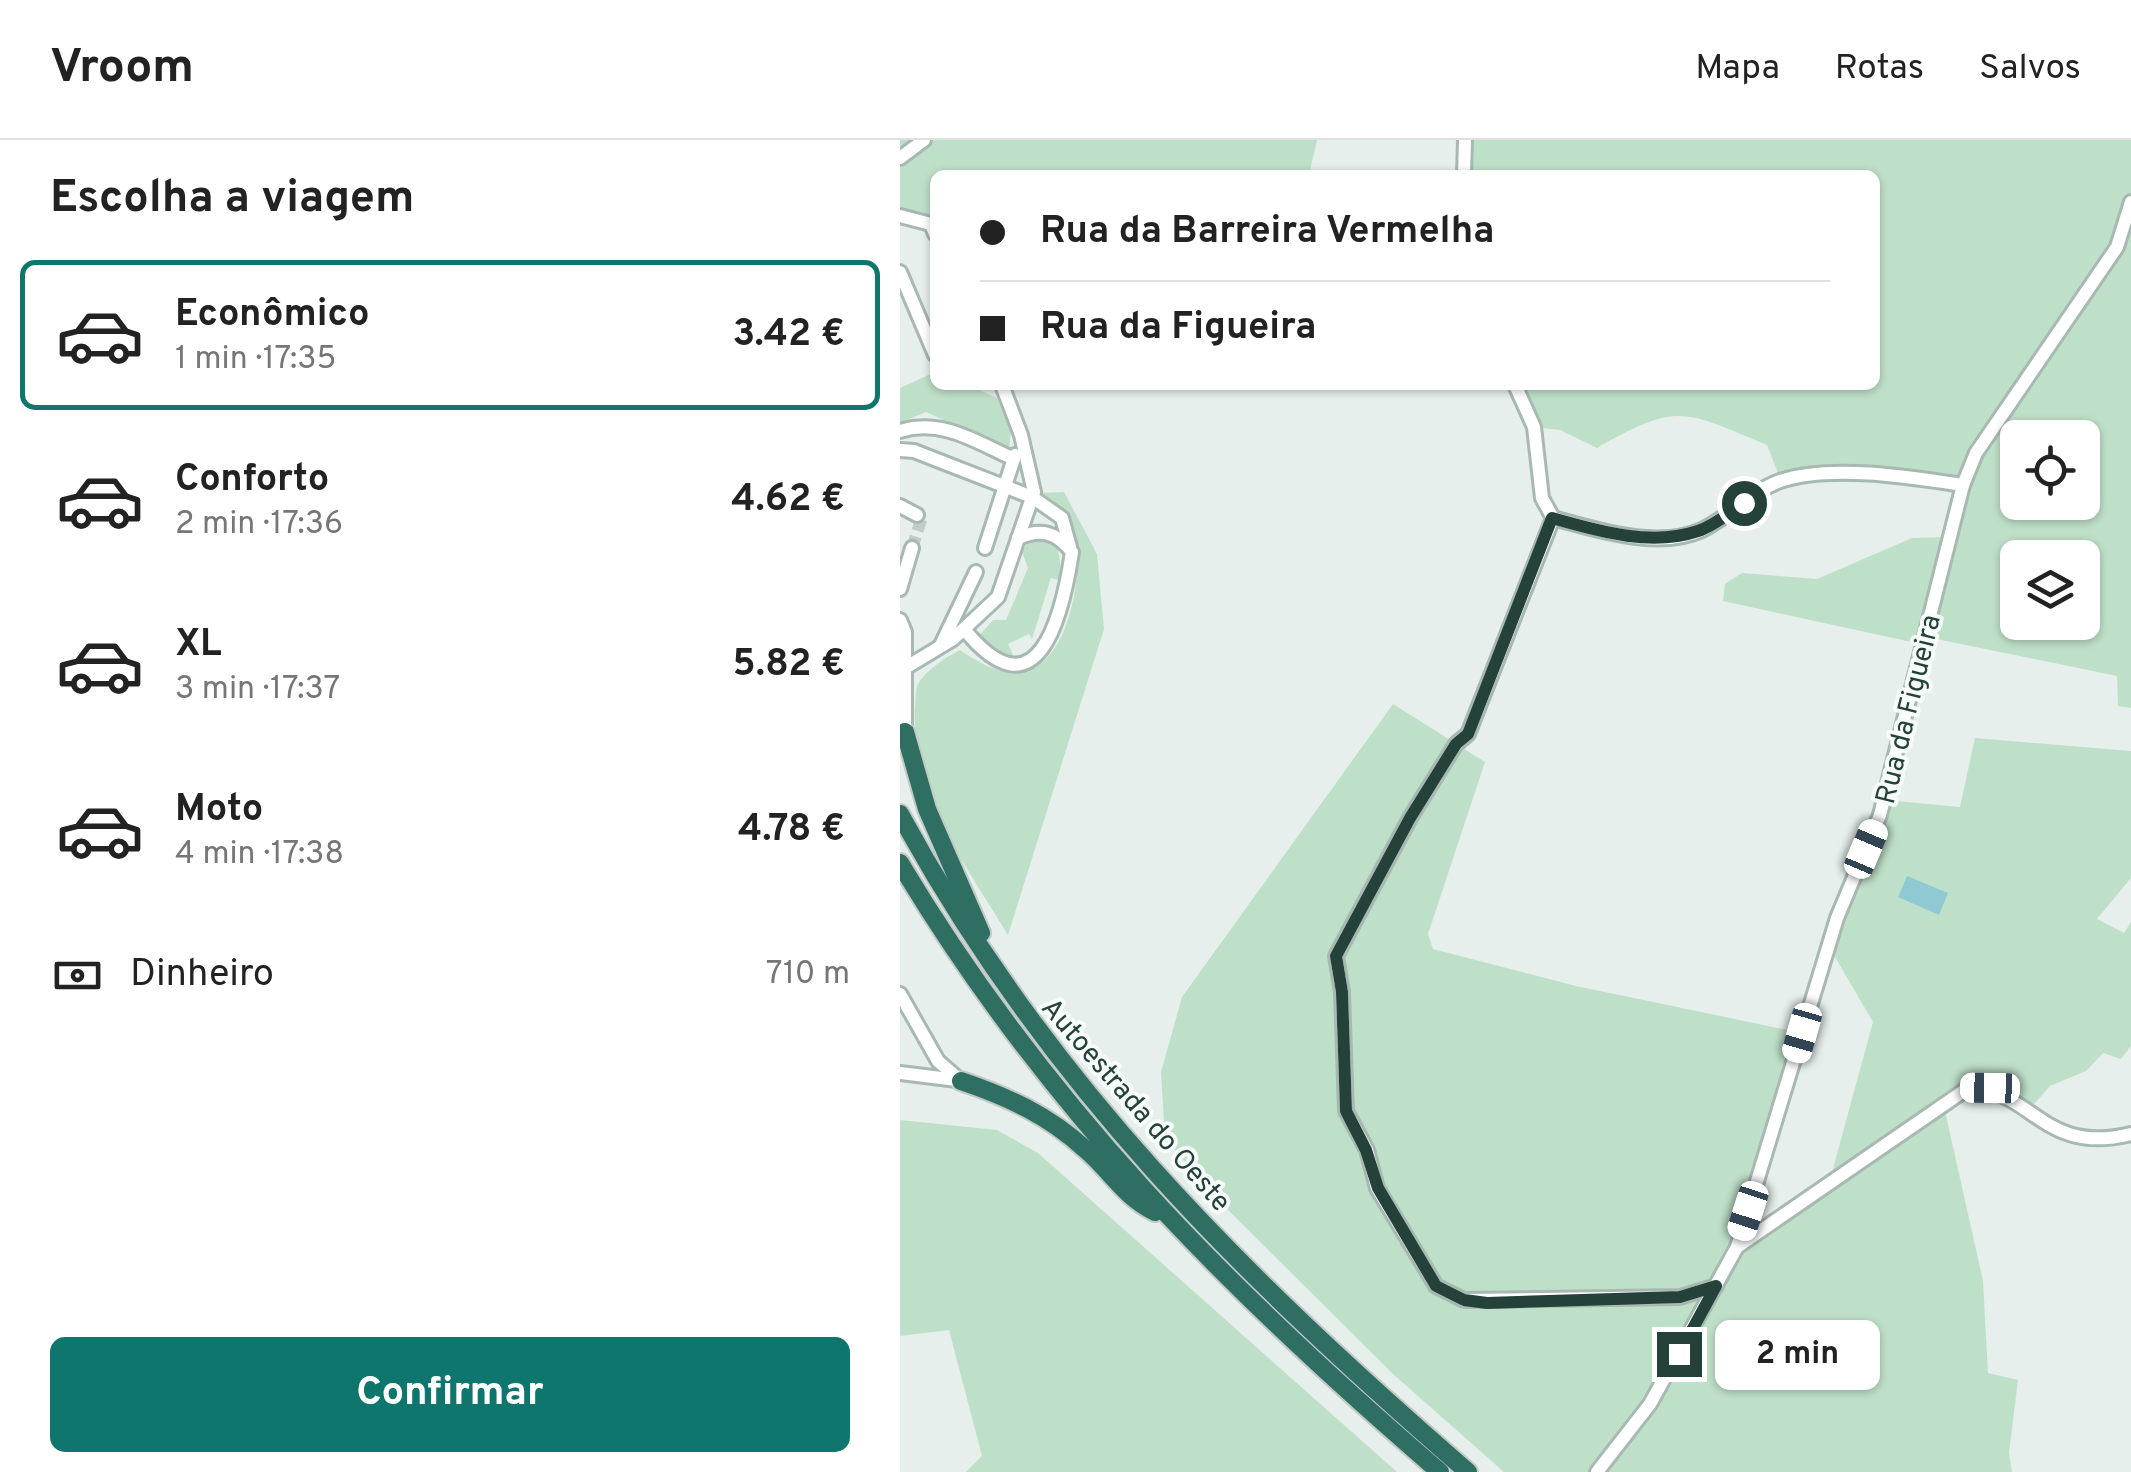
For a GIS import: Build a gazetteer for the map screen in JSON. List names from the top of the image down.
{
  "streets": {
    "highway": ["Autoestrada do Oeste"],
    "street": ["Rua da Figueira"]
  },
  "page": {
    "header": "Vroom",
    "nav": ["Mapa", "Rotas", "Salvos"],
    "heading": "Escolha a viagem",
    "banner": ["Rua da Barreira Vermelha", "Rua da Figueira"],
    "list": [
      {
        "name": "Econômico",
        "note": "1 min · 17:35",
        "value": "3.42 €"
      },
      {
        "name": "Conforto",
        "note": "2 min · 17:36",
        "value": "4.62 €"
      },
      {
        "name": "XL",
        "note": "3 min · 17:37",
        "value": "5.82 €"
      },
      {
        "name": "Moto",
        "note": "4 min · 17:38",
        "value": "4.78 €"
      }
    ],
    "pay": ["Dinheiro", "710 m"],
    "buttons": "Confirmar",
    "bubble": "2 min"
  }
}
